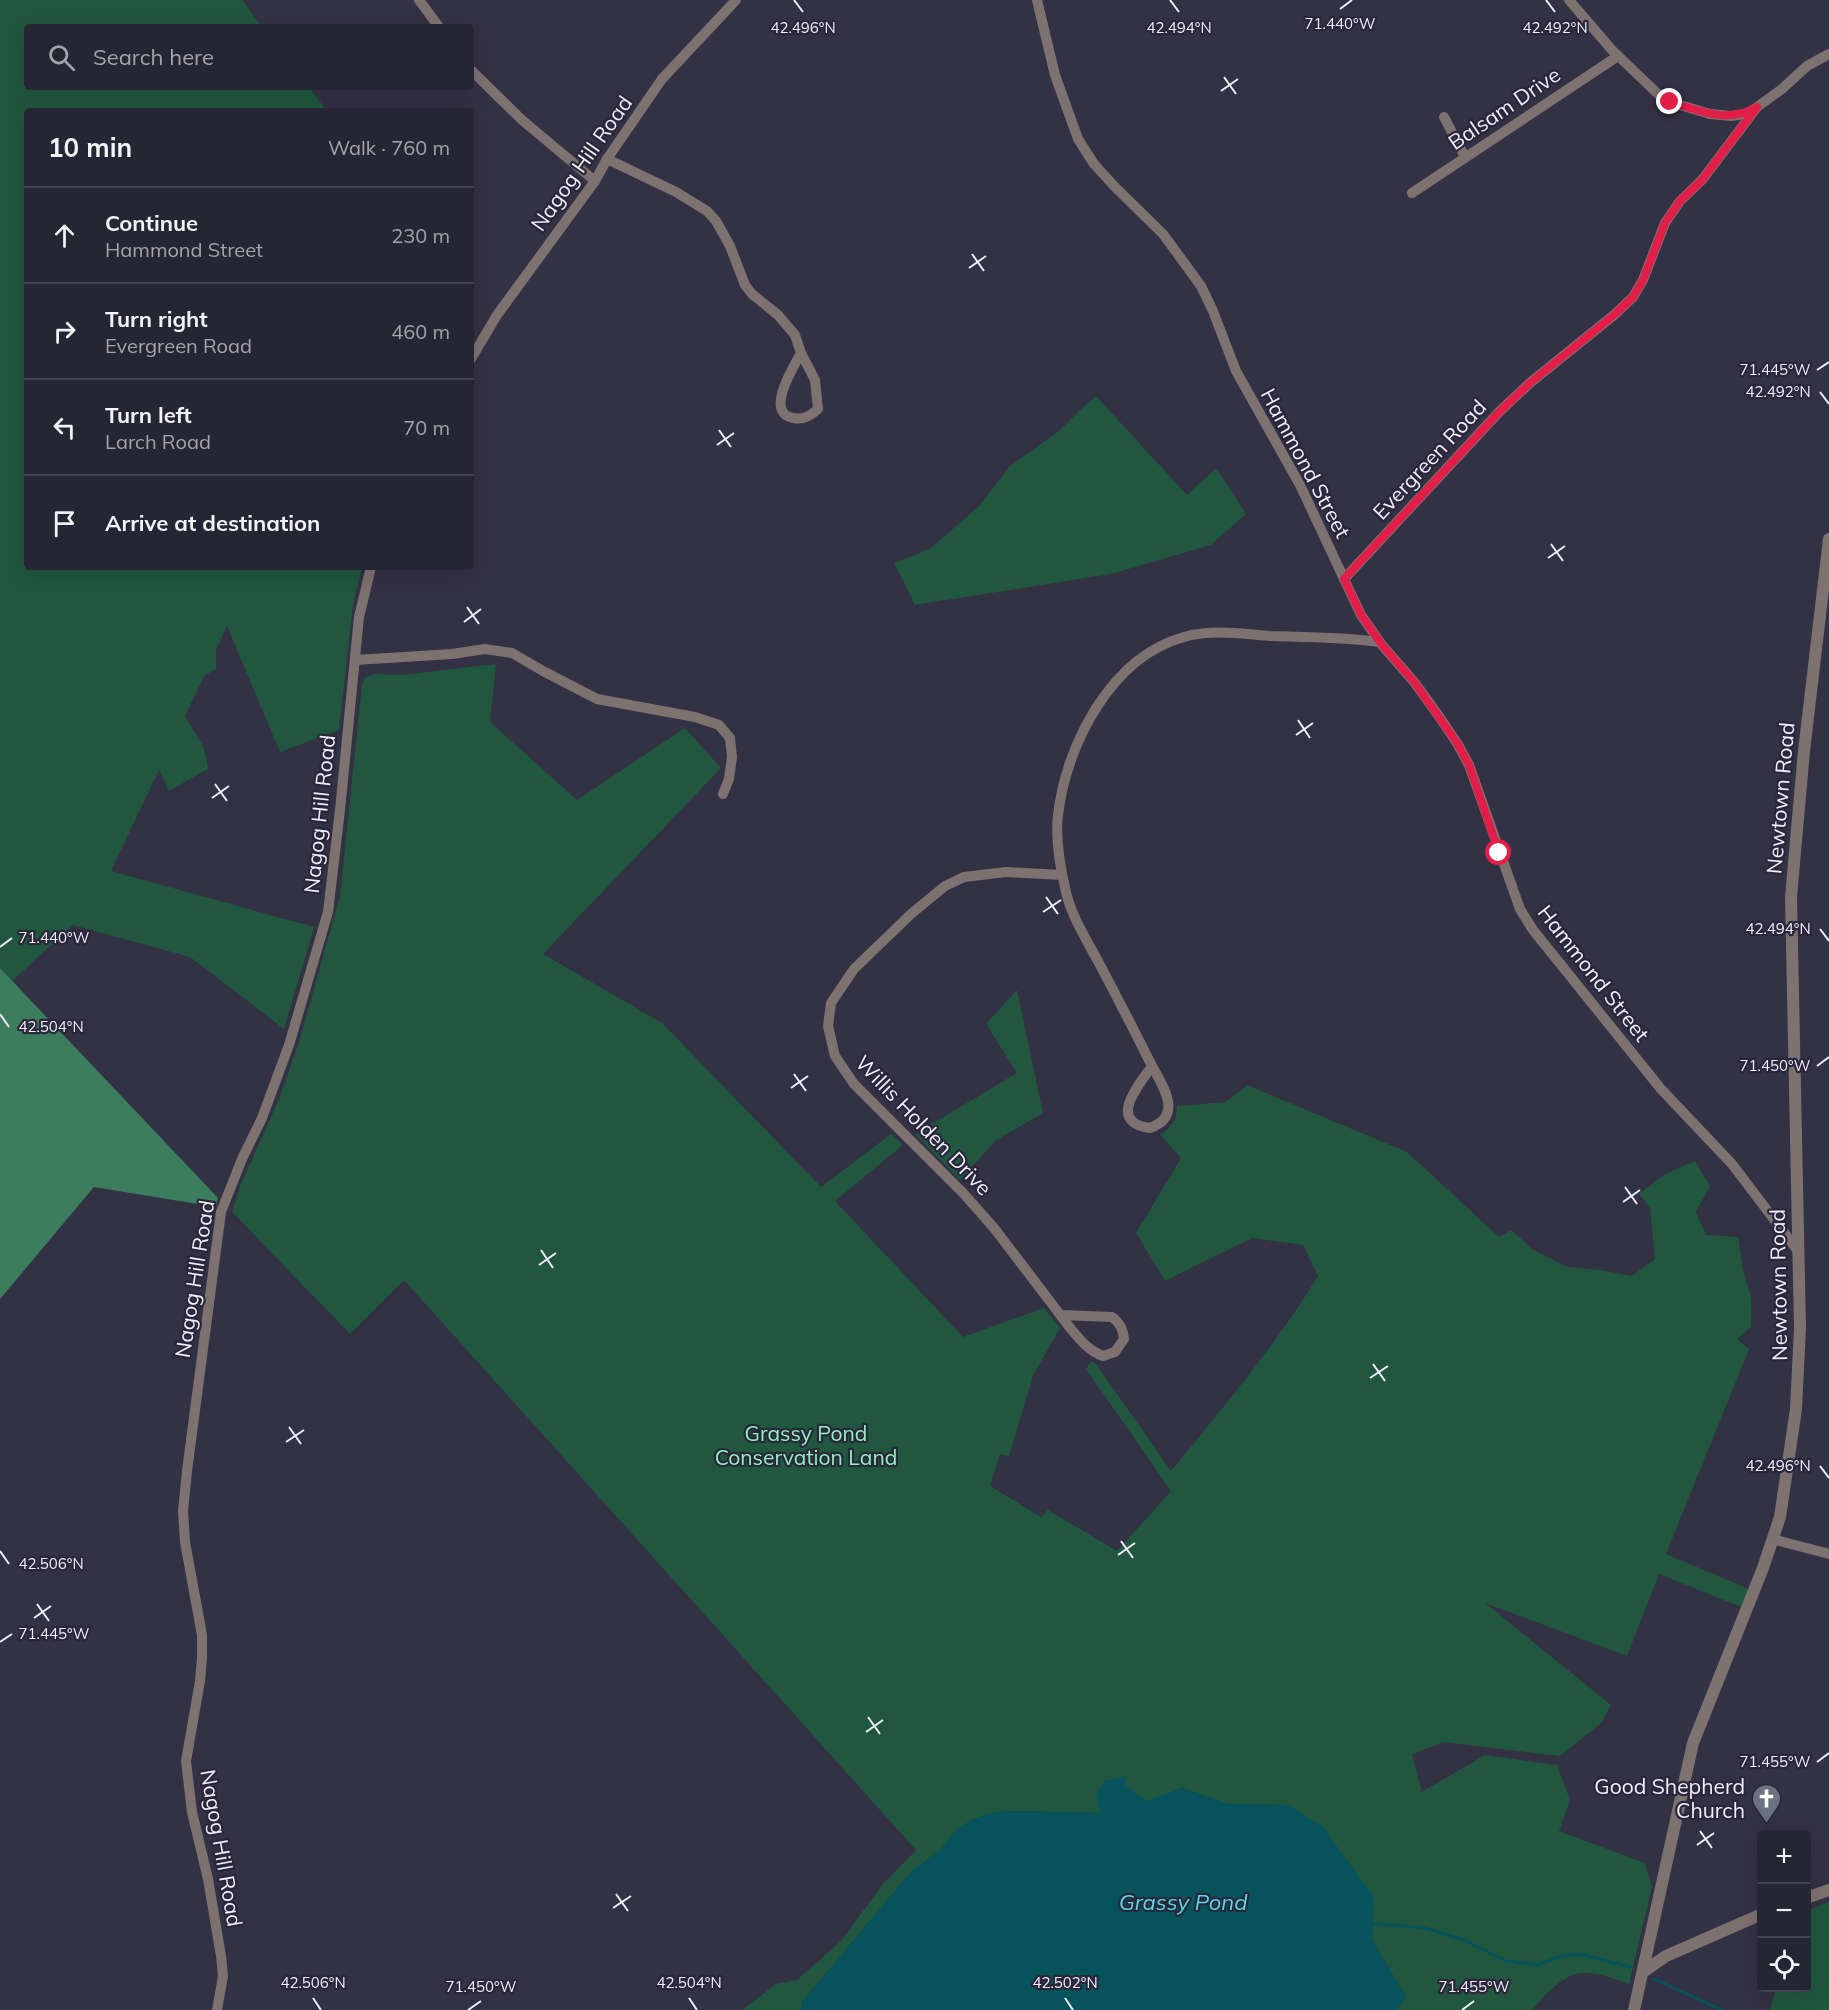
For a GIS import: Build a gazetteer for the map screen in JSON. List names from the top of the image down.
{
  "streets": {
    "street": [
      "Balsam Drive",
      "Nagog Hill Road",
      "Evergreen Road",
      "Hammond Street",
      "Newtown Road",
      "Willis Holden Drive"
    ]
  },
  "crossings": [
    ["Evergreen Road", "Hammond Street"],
    ["Hammond Street", "Newtown Road"]
  ],
  "water": ["Grassy Pond"],
  "parks": ["Grassy Pond Conservation Land"],
  "places": {
    "church": ["Good Shepherd Church"]
  },
  "page": {
    "search": "Search here",
    "heading": ["10 min", "Walk · 760 m"],
    "list": [
      ["Continue", "Hammond Street", "230 m"],
      ["Turn right", "Evergreen Road", "460 m"],
      ["Turn left", "Larch Road", "70 m"],
      "Arrive at destination"
    ],
    "map_buttons": ["+", "−"]
  },
  "coordinates": [
    "71.440°W",
    "42.492°N",
    "42.496°N",
    "42.494°N",
    "71.445°W",
    "42.504°N",
    "71.450°W",
    "42.506°N",
    "71.455°W",
    "42.502°N"
  ]
}
